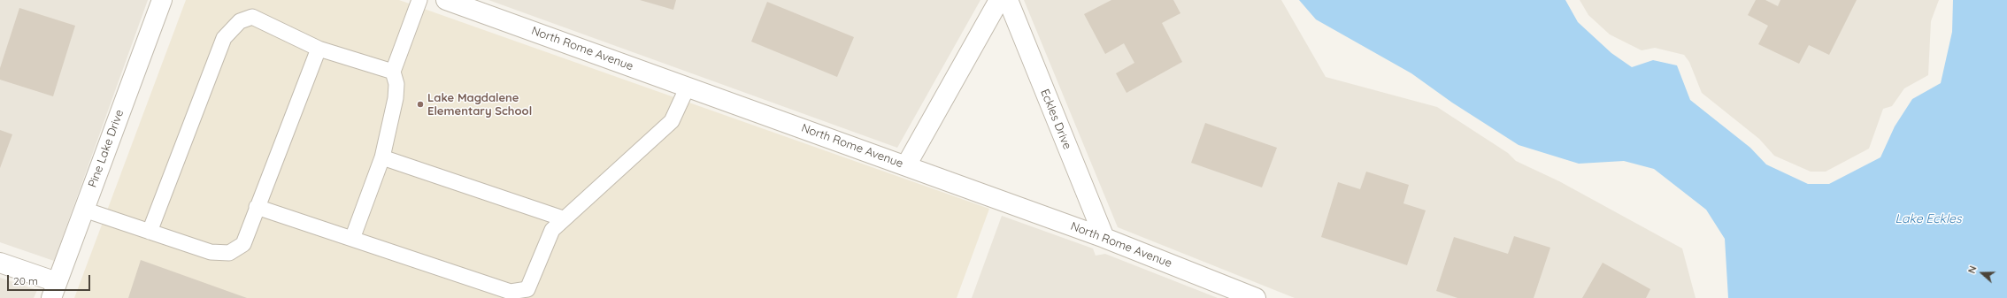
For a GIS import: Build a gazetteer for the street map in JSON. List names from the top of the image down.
{
  "streets": {
    "street": ["North Rome Avenue", "Eckles Drive", "Pine Lake Drive"]
  },
  "crossings": [
    ["North Rome Avenue", "Eckles Drive"]
  ],
  "water": ["Lake Eckles"],
  "places": ["Lake Magdalene Elementary School"],
  "scale_bar": "20 m",
  "north": "left"
}
